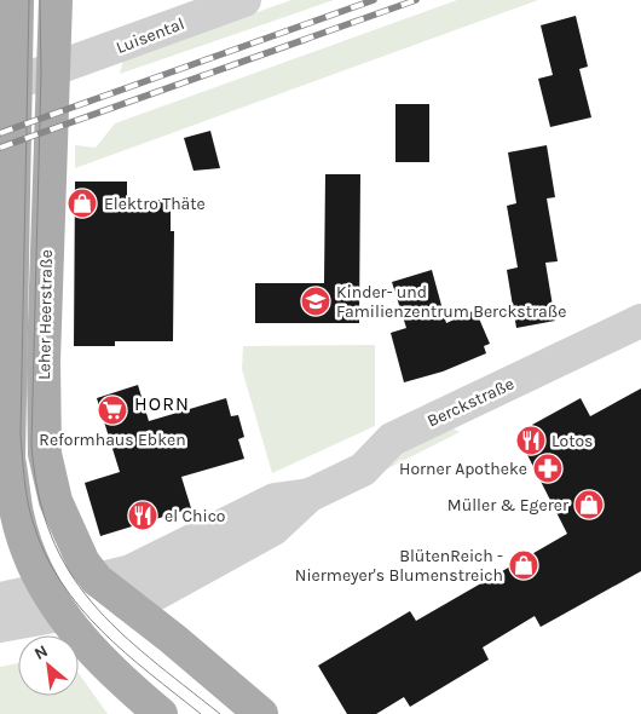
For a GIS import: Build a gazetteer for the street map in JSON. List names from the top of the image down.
{
  "streets": {
    "main road": ["Leher Heerstraße"],
    "street": ["Luisental", "Berckstraße"]
  },
  "crossings": [
    ["Luisental", "Leher Heerstraße"],
    ["Leher Heerstraße", "Berckstraße"]
  ],
  "districts": ["HORN"],
  "places": {
    "shop": ["Elektro Thäte", "Müller & Egerer", "BlütenReich - Niermeyer's Blumenstreich"],
    "school or university": ["Kinder- und Familienzentrum Berckstraße"],
    "supermarket": ["Reformhaus Ebken"],
    "restaurant": ["Lotos", "el Chico"],
    "pharmacy": ["Horner Apotheke"]
  },
  "north": "top left"
}
